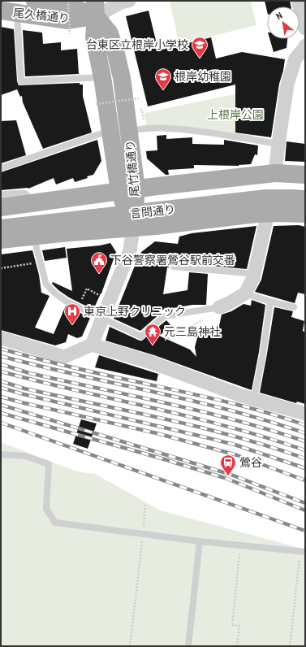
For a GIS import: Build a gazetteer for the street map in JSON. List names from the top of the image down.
{
  "streets": {
    "main road": ["尾久橋通り", "尾竹橋通り", "言問通り"]
  },
  "crossings": [
    ["尾久橋通り", "尾竹橋通り"]
  ],
  "parks": ["上根岸公園"],
  "places": {
    "school or university": ["台東区立根岸小学校", "根岸幼稚園"],
    "public building": ["下谷警察署鶯谷駅前交番"],
    "hospital": ["東京上野クリニック"],
    "temple": ["元三島神社"],
    "station": ["鶯谷"]
  },
  "north": "top left"
}
